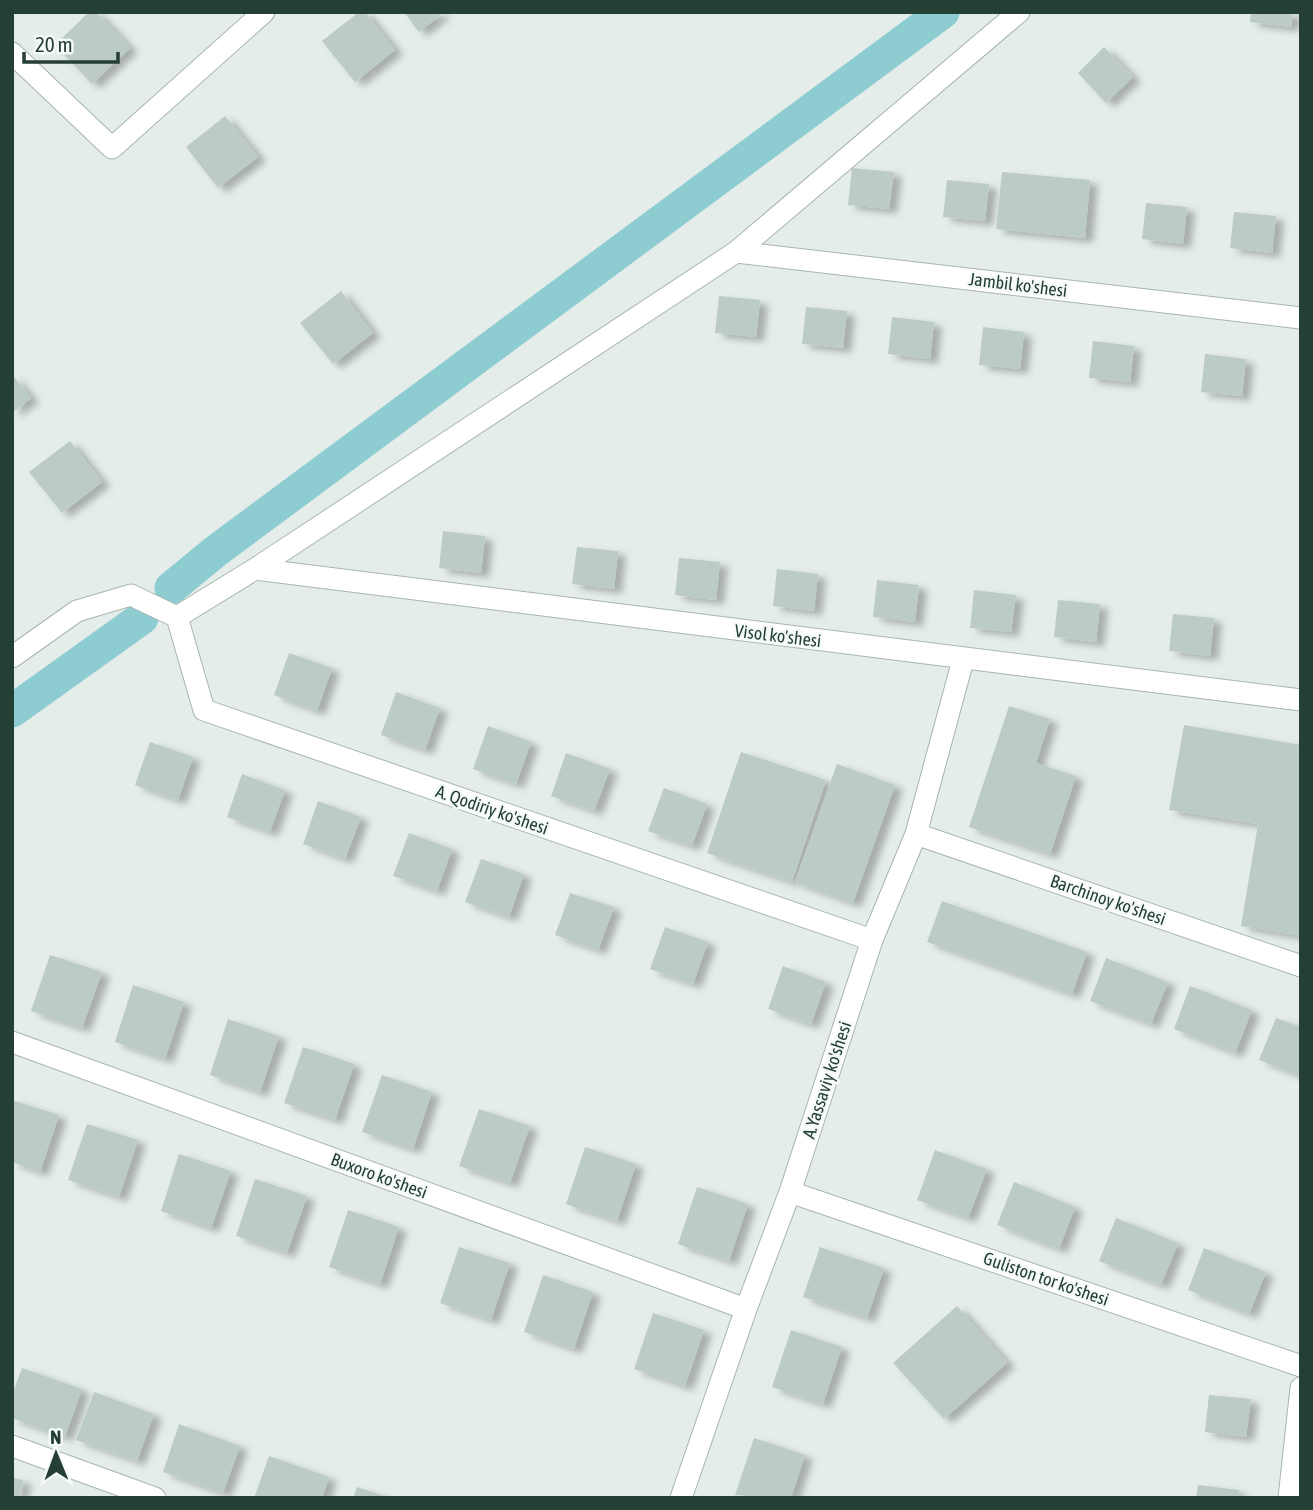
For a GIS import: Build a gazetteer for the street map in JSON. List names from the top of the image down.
{
  "streets": {
    "street": [
      "Jambil ko'shesi",
      "Visol ko'shesi",
      "A. Qodiriy ko'shesi",
      "Barchinoy ko'shesi",
      "A.Yassaviy ko'shesi",
      "Buxoro ko'shesi",
      "Guliston tor ko'shesi"
    ]
  },
  "crossings": [
    ["Visol ko'shesi", "A.Yassaviy ko'shesi"],
    ["A. Qodiriy ko'shesi", "A.Yassaviy ko'shesi"],
    ["Barchinoy ko'shesi", "A.Yassaviy ko'shesi"],
    ["A.Yassaviy ko'shesi", "Buxoro ko'shesi"],
    ["A.Yassaviy ko'shesi", "Guliston tor ko'shesi"]
  ],
  "scale_bar": "20 m",
  "north": "top"
}
